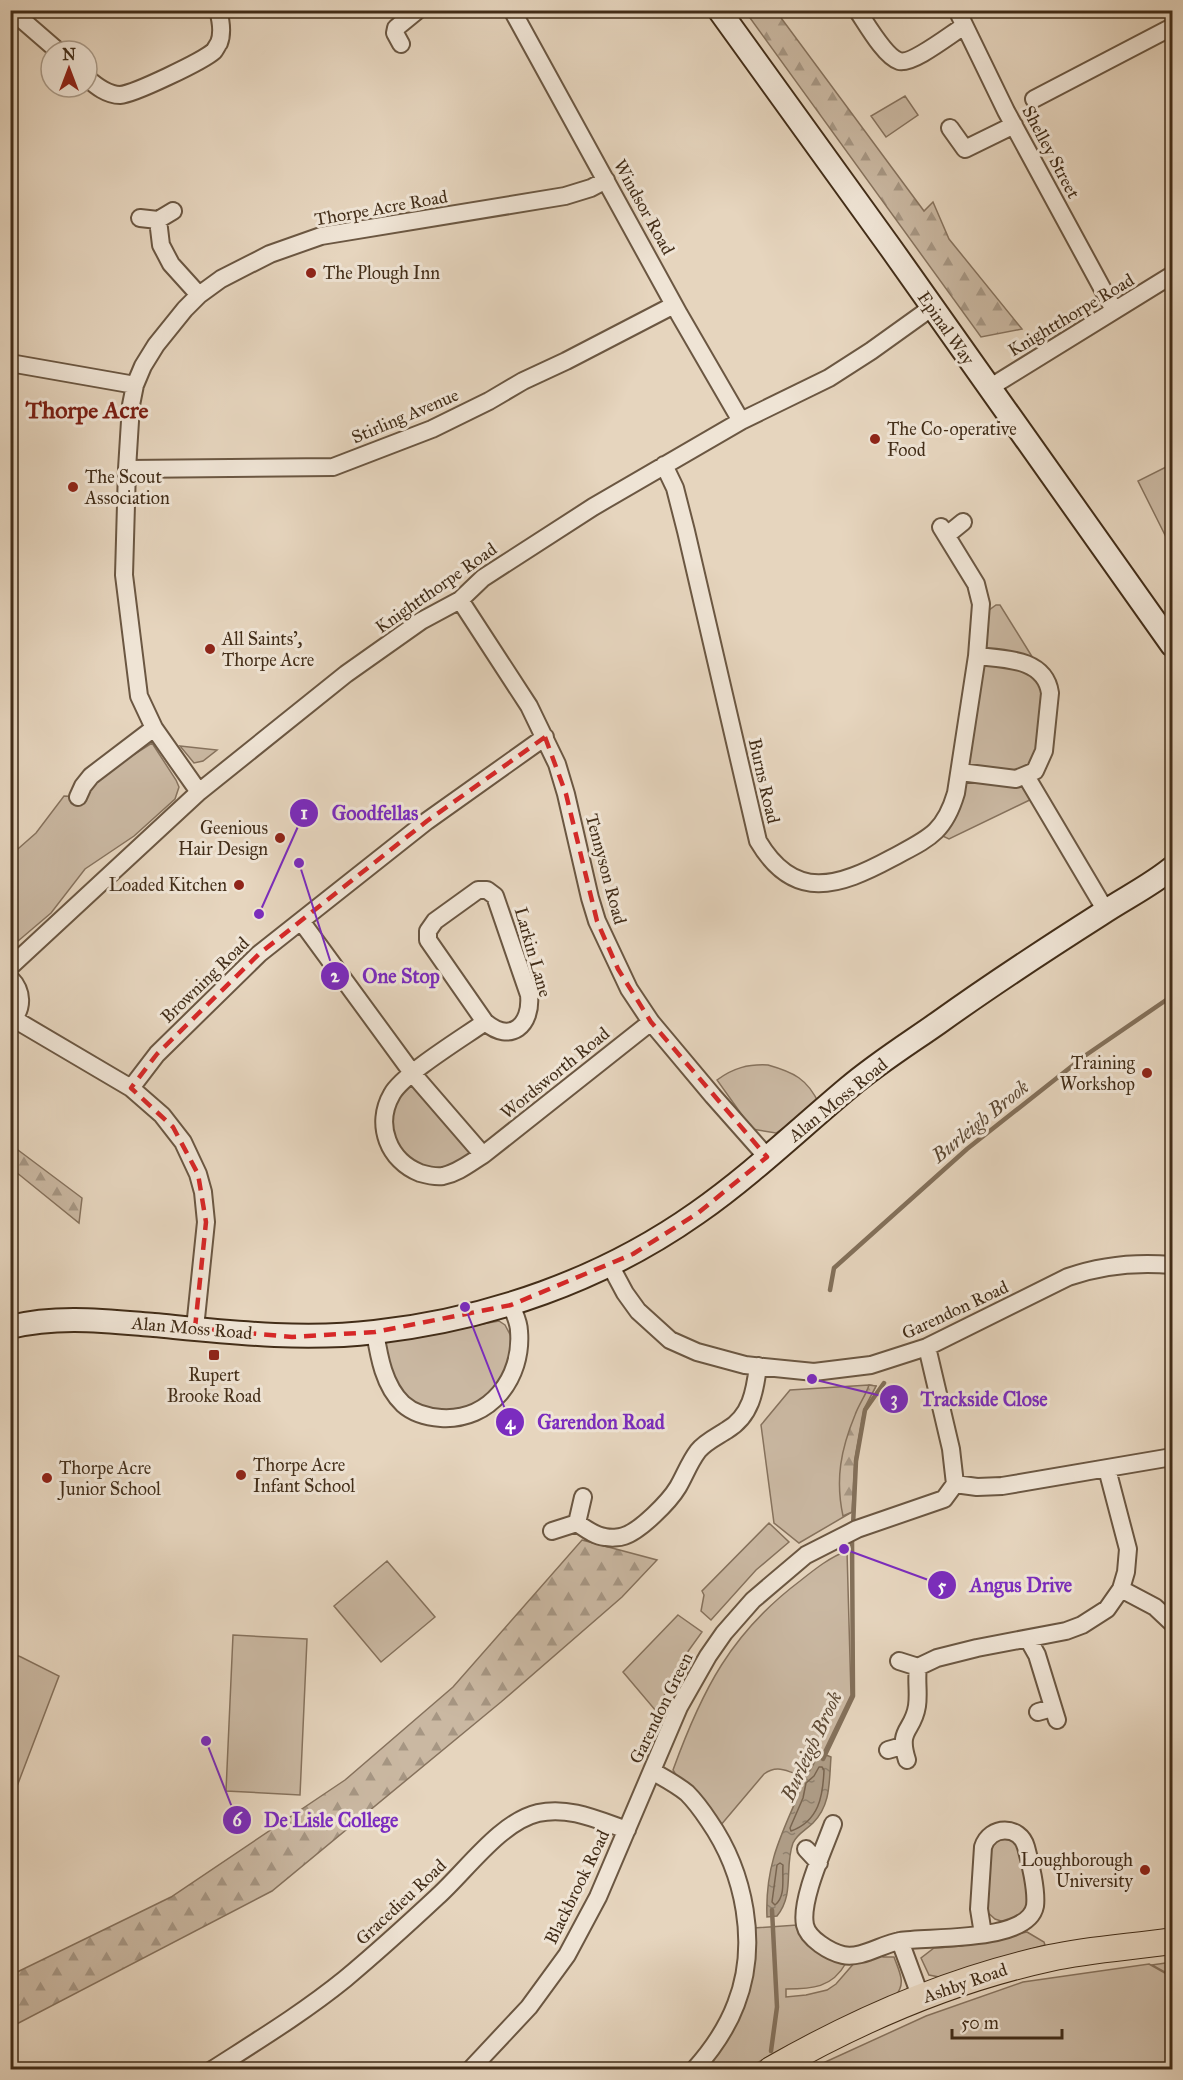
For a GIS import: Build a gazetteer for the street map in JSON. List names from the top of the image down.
{
  "streets": {
    "main road": ["Ashby Road"],
    "street": [
      "Shelley Street",
      "Windsor Road",
      "Thorpe Acre Road",
      "Knightthorpe Road",
      "Epinal Way",
      "Stirling Avenue",
      "Burns Road",
      "Tennyson Road",
      "Larkin Lane",
      "Browning Road",
      "Wordsworth Road",
      "Alan Moss Road",
      "Garendon Road",
      "Garendon Green",
      "Blackbrook Road",
      "Gracedieu Road"
    ]
  },
  "crossings": [
    ["Shelley Street", "Knightthorpe Road"],
    ["Windsor Road", "Thorpe Acre Road"],
    ["Windsor Road", "Knightthorpe Road"],
    ["Windsor Road", "Stirling Avenue"],
    ["Thorpe Acre Road", "Knightthorpe Road"],
    ["Thorpe Acre Road", "Stirling Avenue"],
    ["Knightthorpe Road", "Epinal Way"],
    ["Knightthorpe Road", "Burns Road"],
    ["Knightthorpe Road", "Tennyson Road"],
    ["Tennyson Road", "Browning Road"],
    ["Tennyson Road", "Wordsworth Road"],
    ["Tennyson Road", "Alan Moss Road"],
    ["Alan Moss Road", "Garendon Road"],
    ["Garendon Green", "Blackbrook Road"],
    ["Garendon Green", "Gracedieu Road"],
    ["Blackbrook Road", "Gracedieu Road"]
  ],
  "districts": ["Thorpe Acre"],
  "water": ["Burleigh Brook"],
  "places": {
    "other": [
      "The Plough Inn",
      "The Co-operative Food",
      "The Scout Association",
      "All Saints', Thorpe Acre",
      "Geenious Hair Design",
      "One Stop",
      "Loaded Kitchen",
      "Goodfellas",
      "Training Workshop",
      "Garendon Road",
      "Trackside Close",
      "Thorpe Acre Infant School",
      "Thorpe Acre Junior School",
      "Angus Drive",
      "De Lisle College",
      "Loughborough University"
    ],
    "transit": ["Rupert Brooke Road"]
  },
  "scale_bar": "50 m",
  "north": "top"
}
